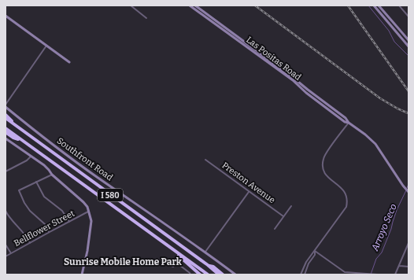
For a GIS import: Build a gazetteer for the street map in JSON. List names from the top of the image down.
{
  "streets": {
    "highway": ["I 580"],
    "main road": ["Las Positas Road", "Southfront Road"],
    "street": ["Preston Avenue", "Bellflower Street"]
  },
  "districts": ["Sunrise Mobile Home Park"],
  "water": ["Arroyo Seco"]
}
